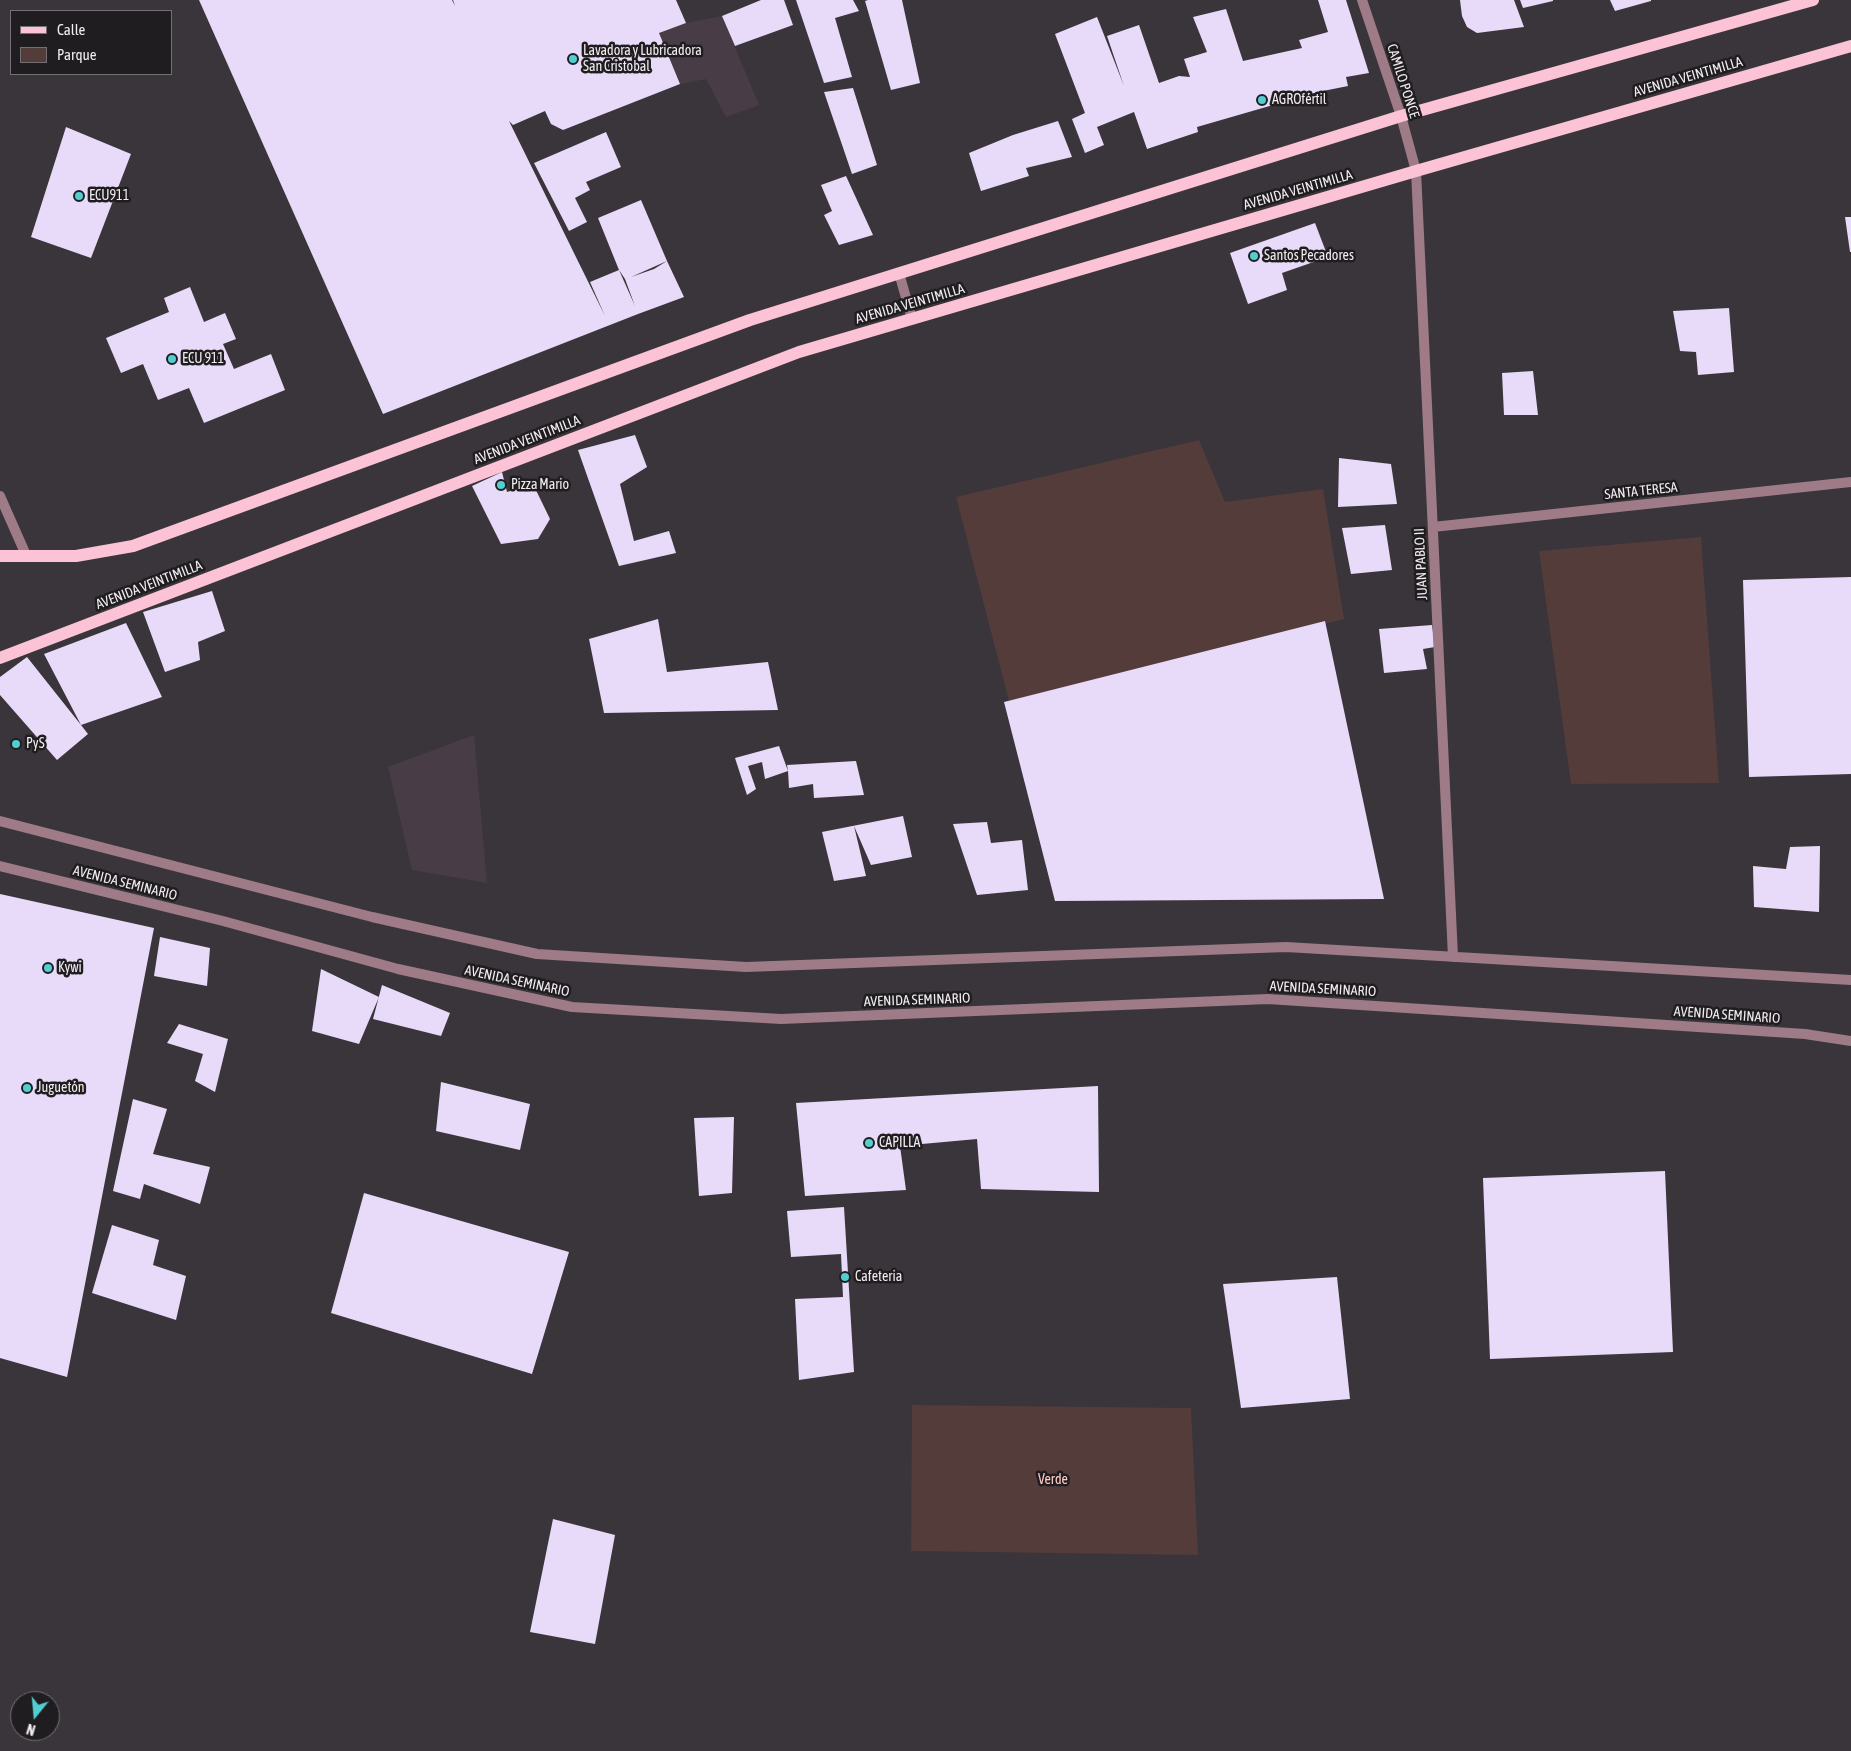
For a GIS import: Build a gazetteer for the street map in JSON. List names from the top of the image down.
{
  "streets": {
    "main road": ["AVENIDA VEINTIMILLA"],
    "street": [
      "CAMILO PONCE",
      "SANTA TERESA",
      "JUAN PABLO II",
      "AVENIDA SEMINARIO"
    ]
  },
  "crossings": [
    ["AVENIDA VEINTIMILLA", "CAMILO PONCE"],
    ["AVENIDA VEINTIMILLA", "JUAN PABLO II"],
    ["CAMILO PONCE", "JUAN PABLO II"],
    ["SANTA TERESA", "JUAN PABLO II"],
    ["JUAN PABLO II", "AVENIDA SEMINARIO"]
  ],
  "parks": ["Verde"],
  "places": [
    "Lavadora y Lubricadora San Cristobal",
    "AGROfértil",
    "ECU911",
    "Santos Pecadores",
    "ECU 911",
    "Pizza Mario",
    "PyS",
    "Kywi",
    "Juguetón",
    "CAPILLA",
    "Cafeteria"
  ],
  "legend": ["Calle", "Parque"],
  "north": "bottom"
}
